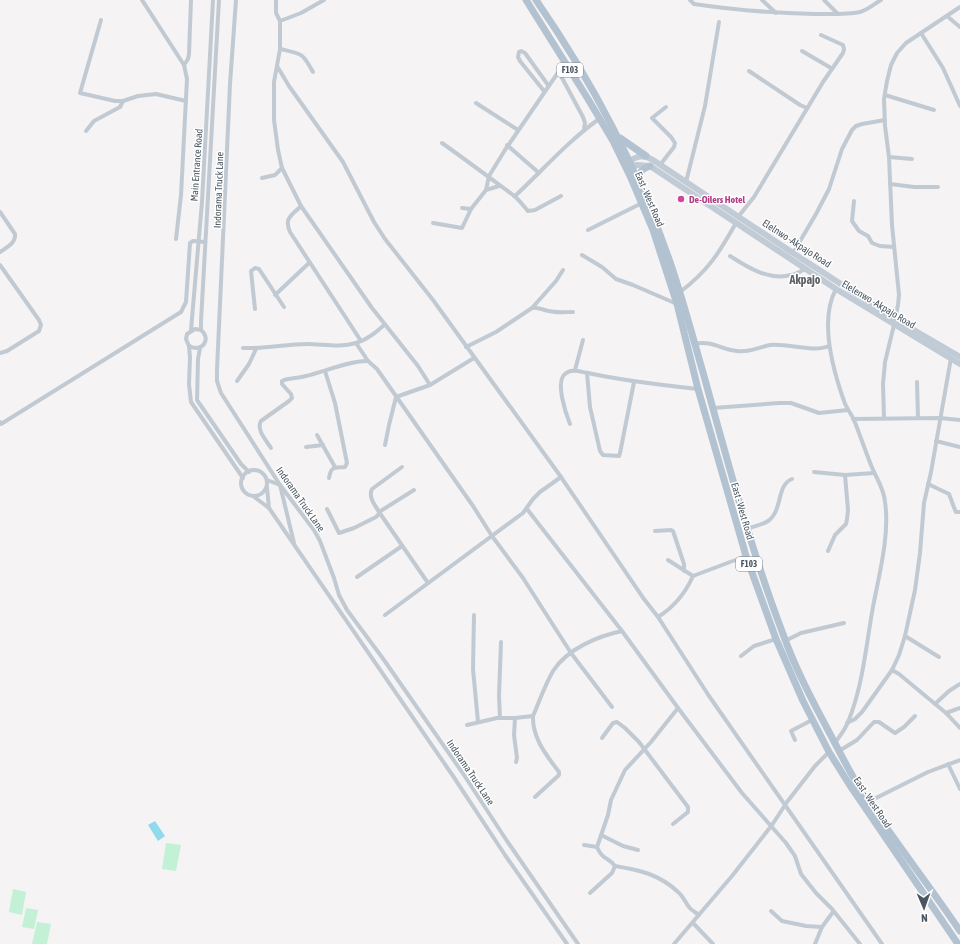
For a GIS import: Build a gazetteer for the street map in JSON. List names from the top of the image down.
{
  "streets": {
    "main road": [
      "F103",
      "East - West Road",
      "Elelnwo -Akpajo Road",
      "Elelenwo -Akpajo Road"
    ],
    "street": ["Main Entrance Road", "Indorama Truck Lane"]
  },
  "crossings": [
    ["F103", "East - West Road"],
    ["Elelnwo -Akpajo Road", "Elelenwo -Akpajo Road"]
  ],
  "districts": ["Akpajo"],
  "places": ["De-Oilers Hotel"],
  "north": "bottom"
}
